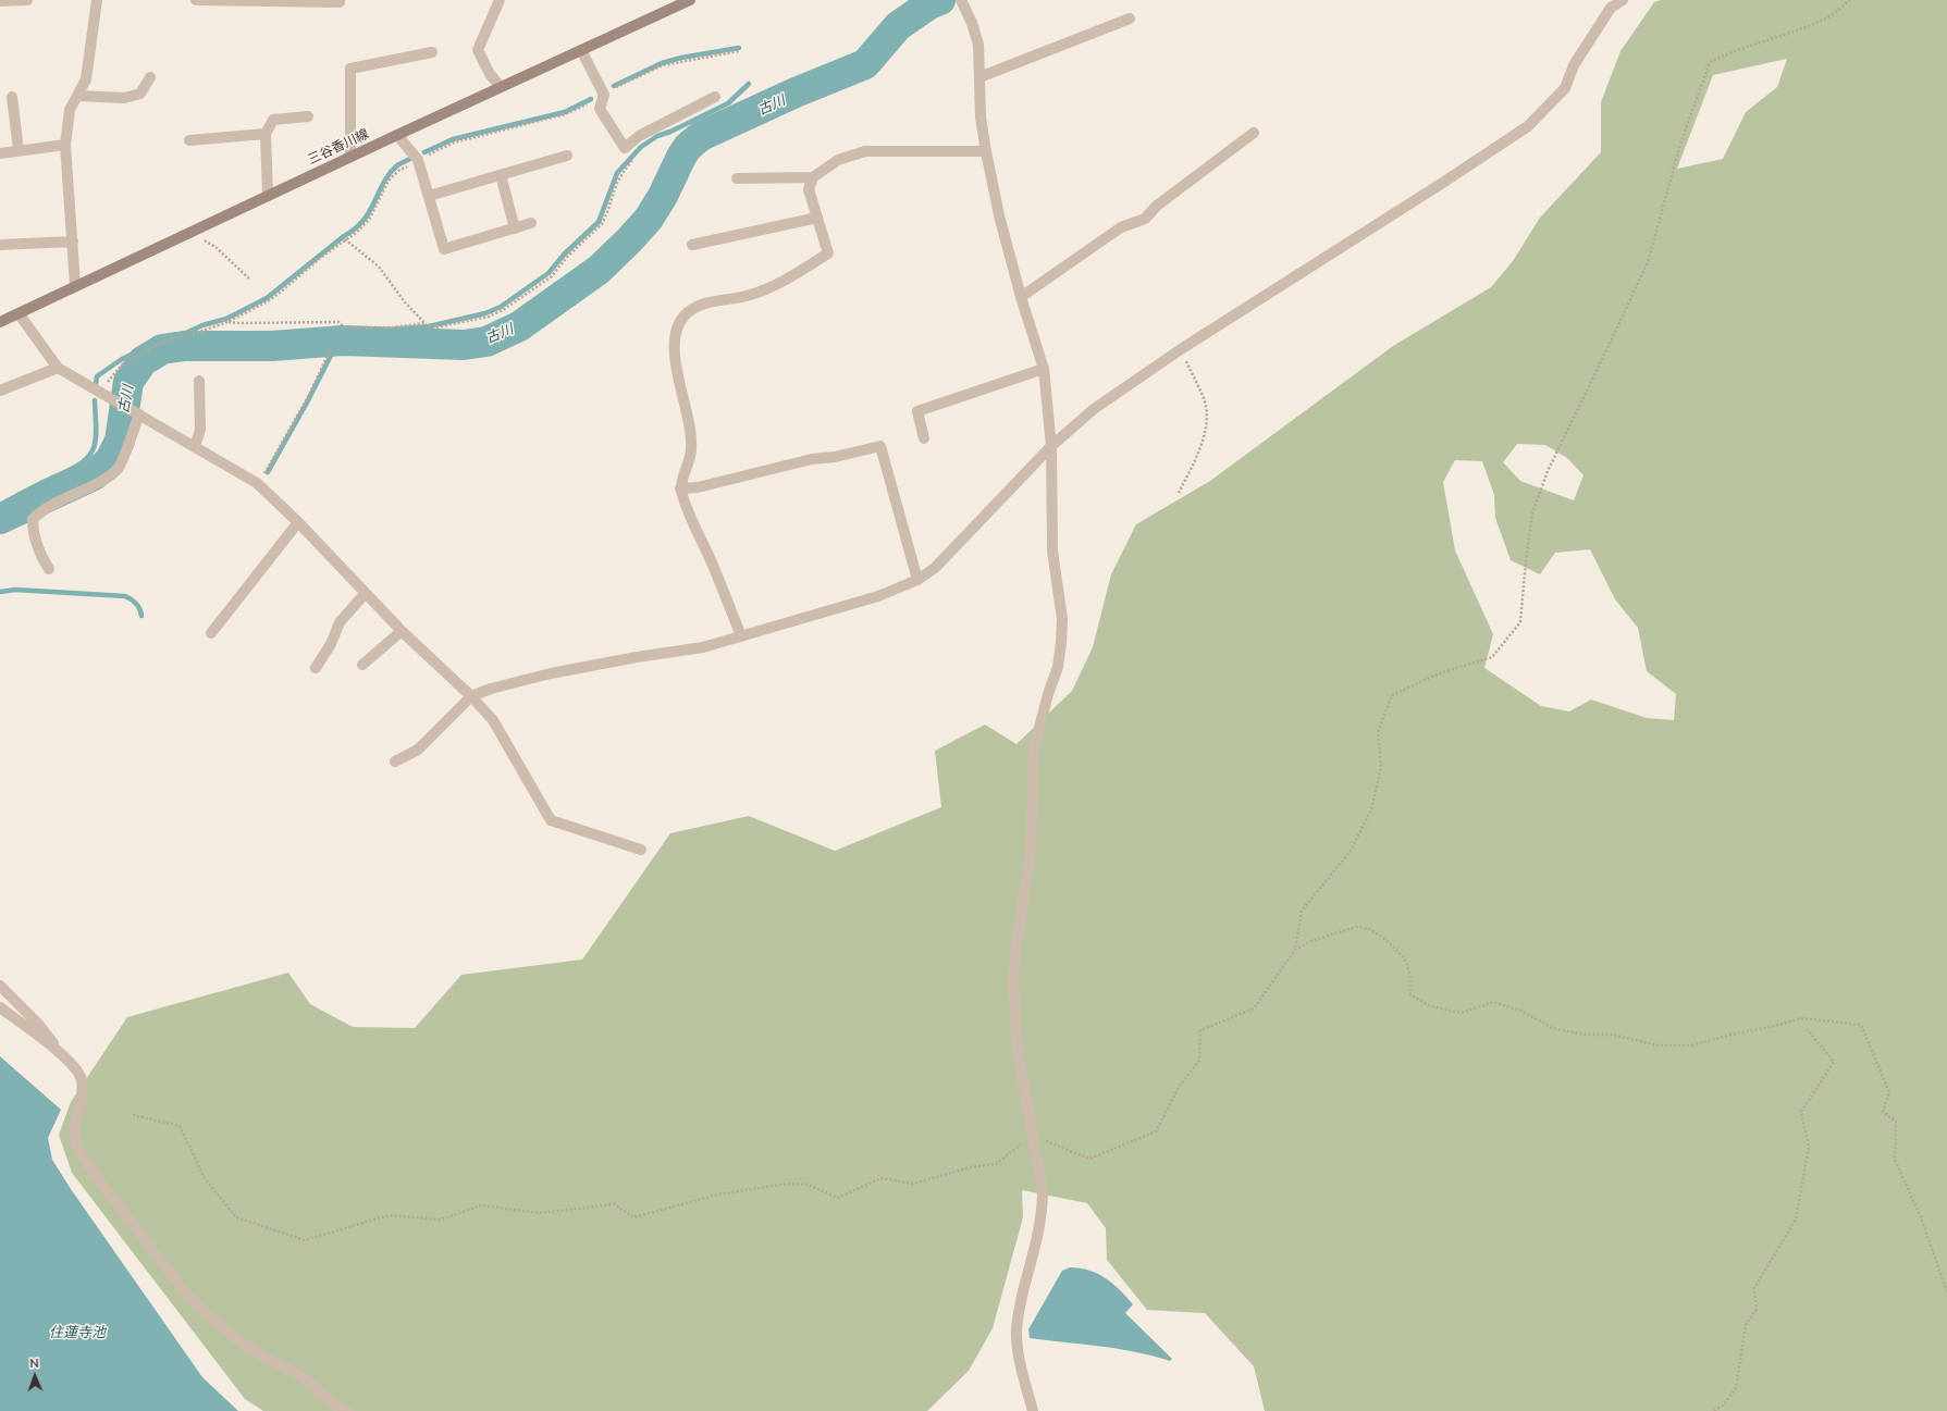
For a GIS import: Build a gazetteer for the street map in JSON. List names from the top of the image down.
{
  "streets": {
    "main road": ["三谷香川線"]
  },
  "water": ["古川", "住蓮寺池"],
  "north": "top"
}
